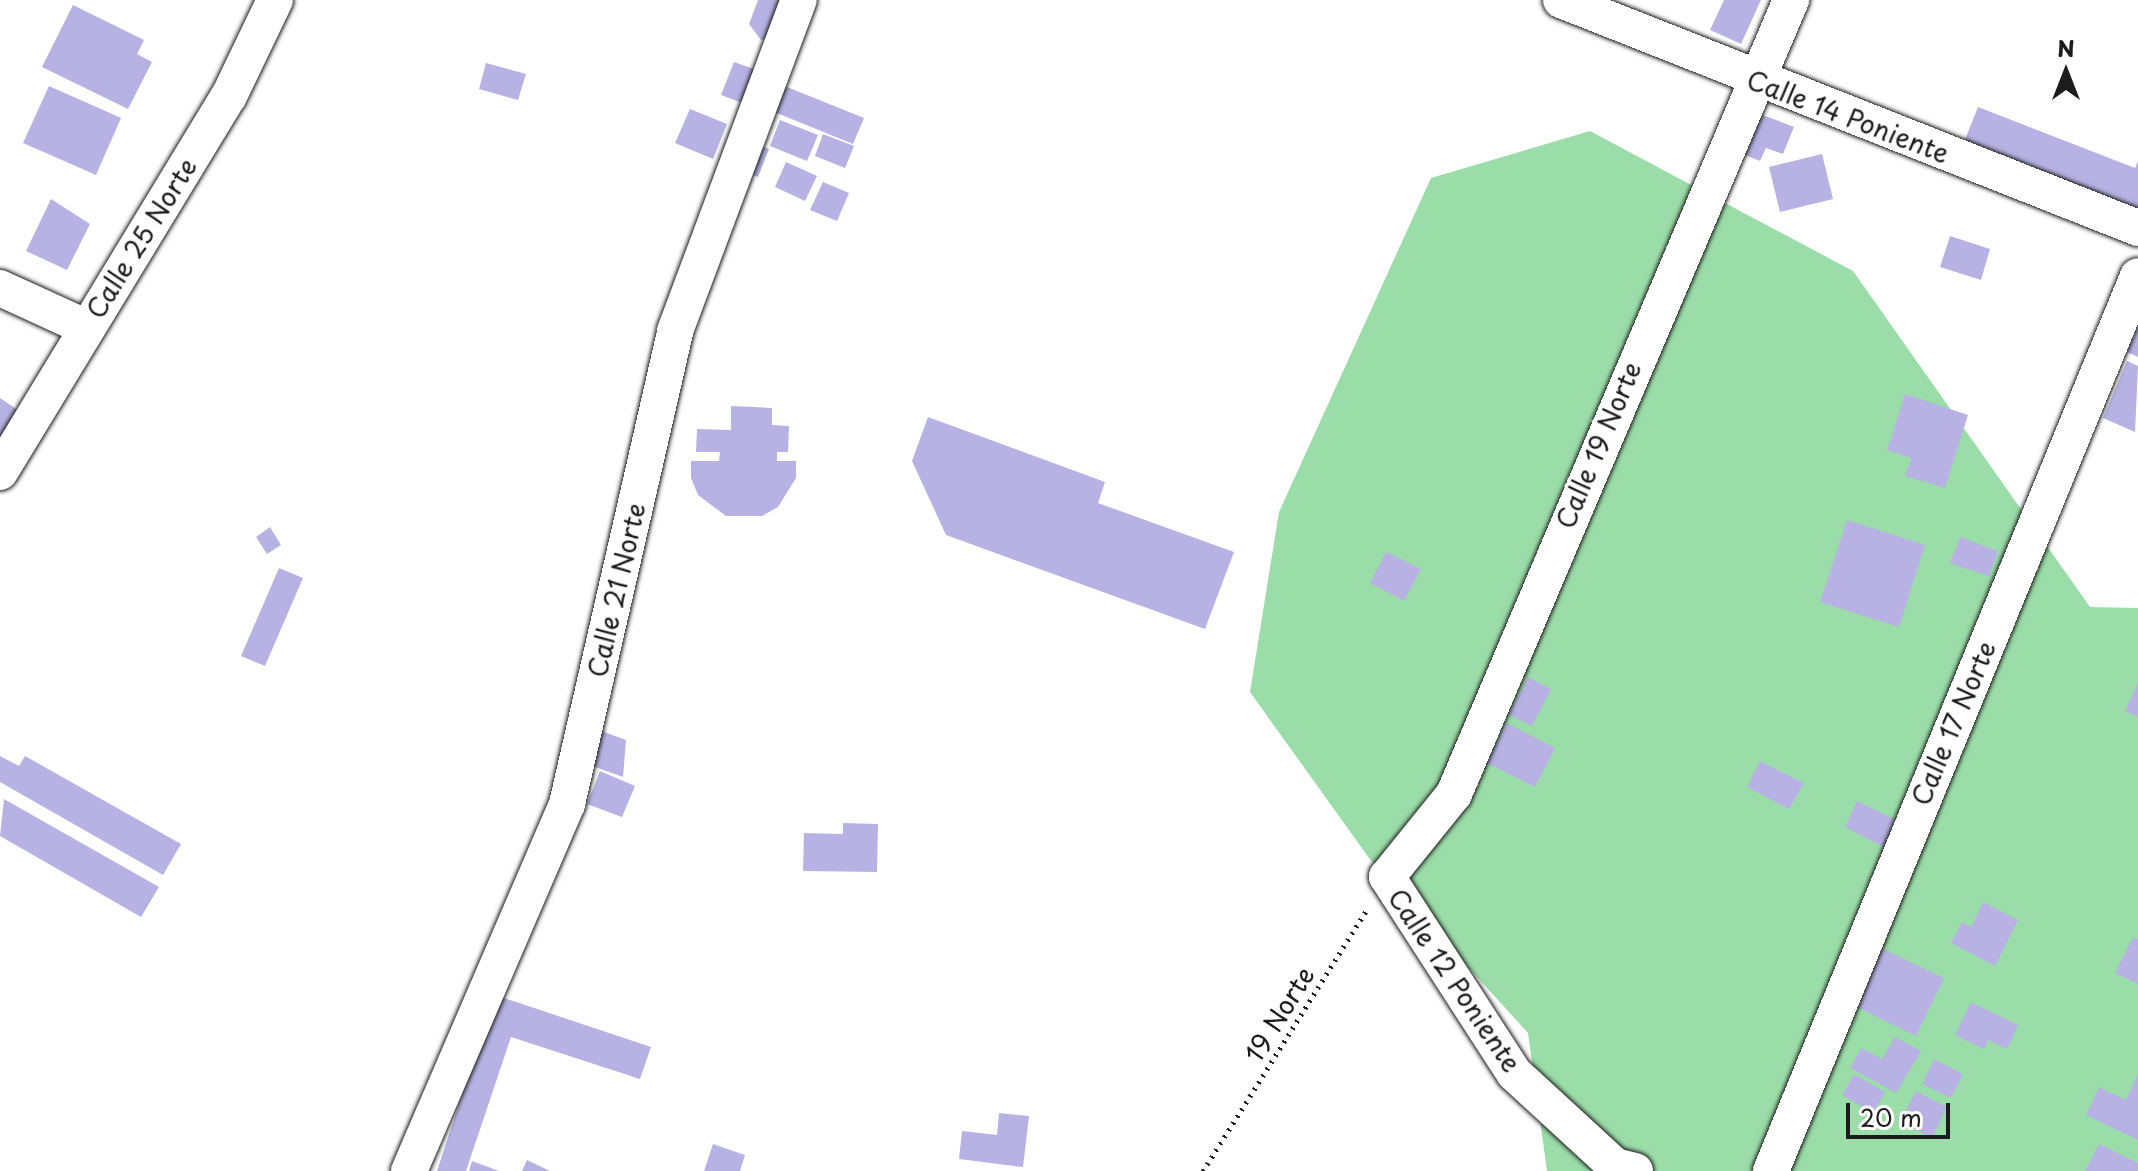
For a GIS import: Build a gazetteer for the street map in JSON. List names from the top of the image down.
{
  "streets": {
    "street": [
      "Calle 14 Poniente",
      "Calle 25 Norte",
      "Calle 19 Norte",
      "Calle 21 Norte",
      "Calle 17 Norte",
      "Calle 12 Poniente"
    ],
    "path": ["19 Norte"]
  },
  "crossings": [
    ["Calle 14 Poniente", "Calle 19 Norte"],
    ["Calle 19 Norte", "Calle 12 Poniente"],
    ["Calle 19 Norte", "19 Norte"],
    ["Calle 12 Poniente", "19 Norte"]
  ],
  "scale_bar": "20 m",
  "north": "top"
}
